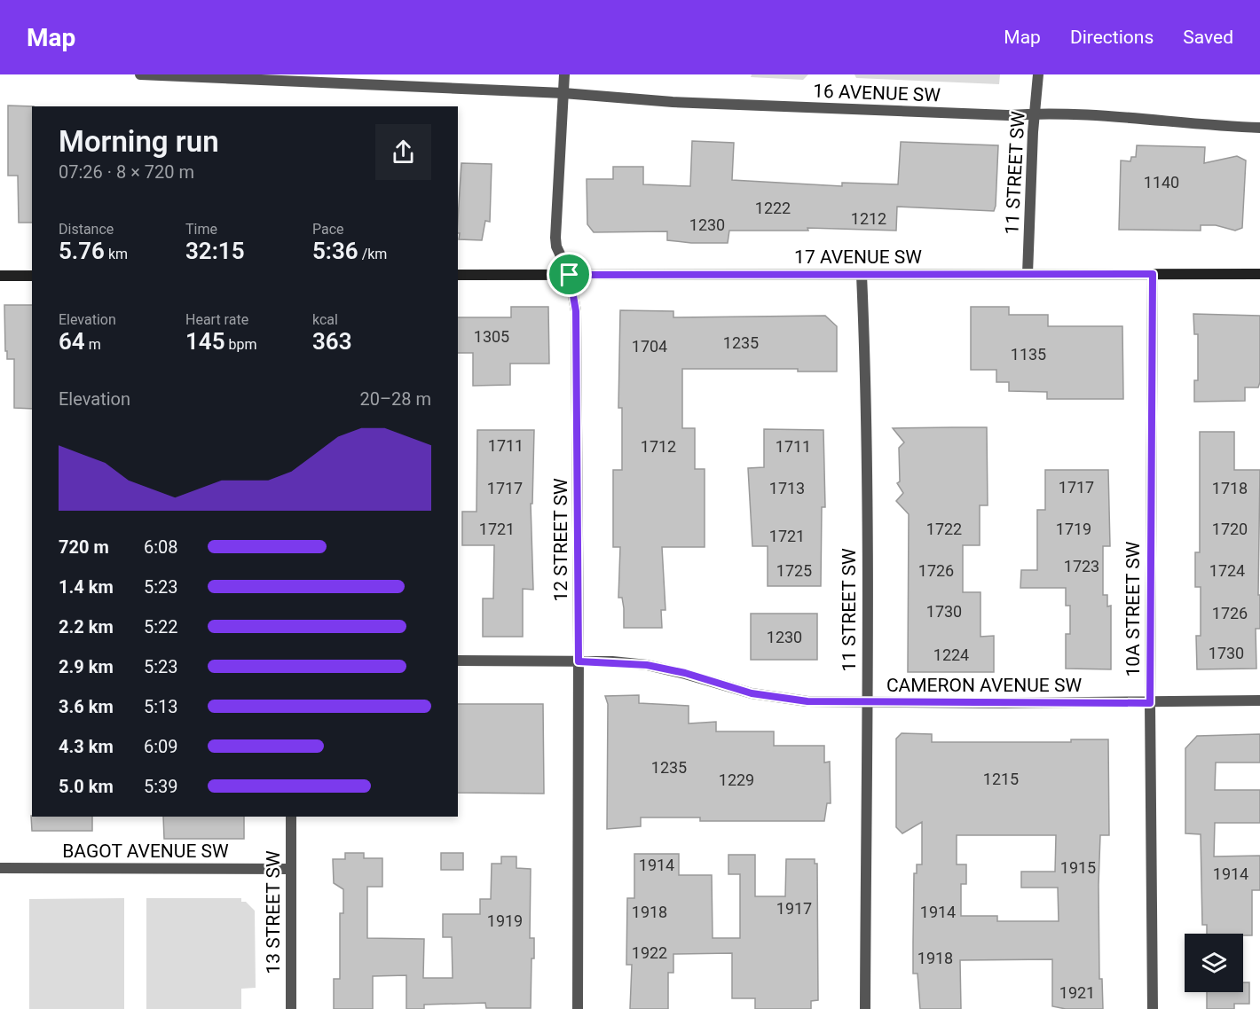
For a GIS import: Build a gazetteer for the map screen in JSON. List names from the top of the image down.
{
  "streets": {
    "main road": ["17 AVENUE SW"],
    "street": [
      "16 AVENUE SW",
      "11 STREET SW",
      "12 STREET SW",
      "10A STREET SW",
      "CAMERON AVENUE SW",
      "BAGOT AVENUE SW",
      "13 STREET SW"
    ]
  },
  "crossings": [
    ["16 AVENUE SW", "11 STREET SW"],
    ["16 AVENUE SW", "12 STREET SW"],
    ["11 STREET SW", "17 AVENUE SW"],
    ["11 STREET SW", "CAMERON AVENUE SW"],
    ["17 AVENUE SW", "12 STREET SW"],
    ["17 AVENUE SW", "10A STREET SW"],
    ["12 STREET SW", "CAMERON AVENUE SW"],
    ["10A STREET SW", "CAMERON AVENUE SW"],
    ["BAGOT AVENUE SW", "13 STREET SW"]
  ],
  "house_numbers": [
    "1140",
    "1222",
    "1212",
    "1230",
    "1305",
    "1235",
    "1704",
    "1135",
    "1711",
    "1712",
    "1711",
    "1717",
    "1717",
    "1713",
    "1718",
    "1721",
    "1722",
    "1719",
    "1720",
    "1721",
    "1723",
    "1725",
    "1726",
    "1724",
    "1730",
    "1726",
    "1230",
    "1730",
    "1224",
    "1235",
    "1215",
    "1229",
    "1914",
    "1915",
    "1914",
    "1917",
    "1918",
    "1914",
    "1919",
    "1922",
    "1918",
    "1921"
  ],
  "page": {
    "header": "Map",
    "nav": ["Map", "Directions", "Saved"],
    "heading": ["Morning run", "07:26 · 8 × 720 m"],
    "stats": [
      ["Distance", "5.76 km"],
      ["Time", "32:15"],
      ["Pace", "5:36 /km"],
      ["Elevation", "64 m"],
      ["Heart rate", "145 bpm"],
      ["kcal", "363"]
    ],
    "chart": ["Elevation", "20–28 m"],
    "list": [
      {
        "name": "720 m",
        "note": "6:08"
      },
      {
        "name": "1.4 km",
        "note": "5:23"
      },
      {
        "name": "2.2 km",
        "note": "5:22"
      },
      {
        "name": "2.9 km",
        "note": "5:23"
      },
      {
        "name": "3.6 km",
        "note": "5:13"
      },
      {
        "name": "4.3 km",
        "note": "6:09"
      },
      {
        "name": "5.0 km",
        "note": "5:39"
      }
    ]
  }
}
